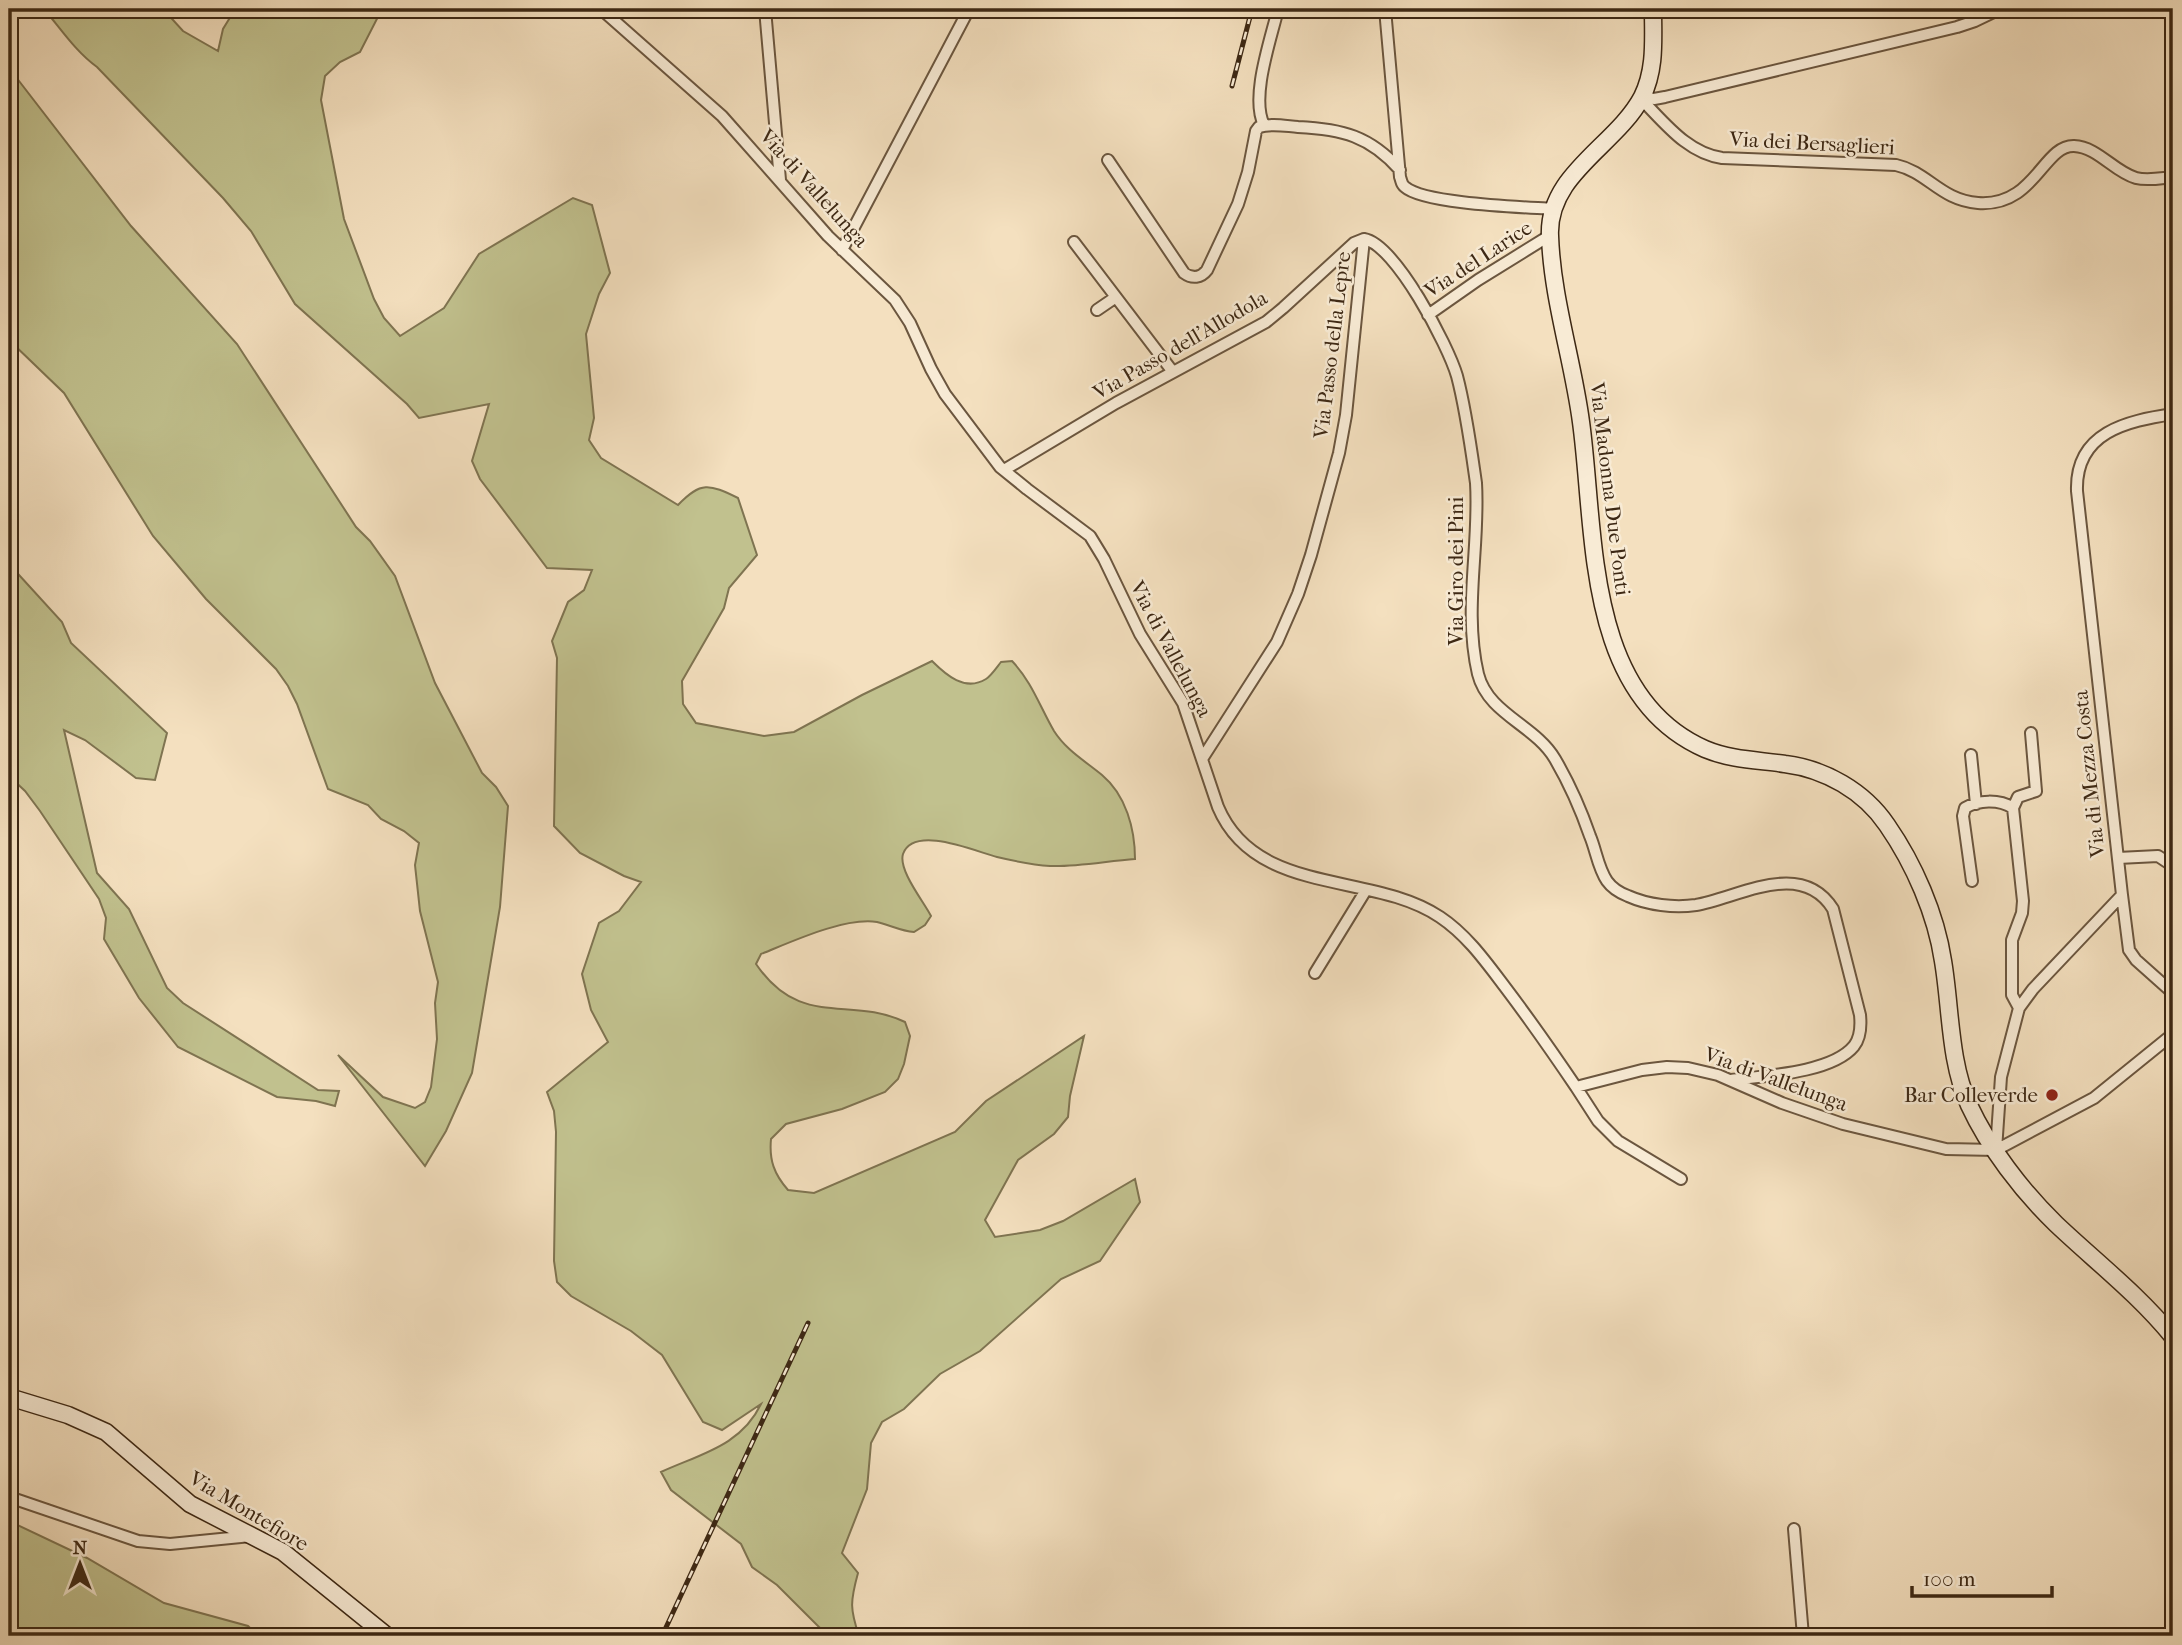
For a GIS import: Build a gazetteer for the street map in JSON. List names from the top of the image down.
{
  "streets": {
    "main road": ["Via Madonna Due Ponti", "Via Montefiore"],
    "street": [
      "Via dei Bersaglieri",
      "Via di Vallelunga",
      "Via del Larice",
      "Via Passo dell'Allodola",
      "Via Passo della Lepre",
      "Via Giro dei Pini",
      "Via di Mezza Costa"
    ]
  },
  "crossings": [
    ["Via dei Bersaglieri", "Via Madonna Due Ponti"],
    ["Via di Vallelunga", "Via Passo dell'Allodola"],
    ["Via di Vallelunga", "Via Passo della Lepre"],
    ["Via di Vallelunga", "Via Madonna Due Ponti"],
    ["Via di Vallelunga", "Via Giro dei Pini"],
    ["Via del Larice", "Via Madonna Due Ponti"],
    ["Via del Larice", "Via Giro dei Pini"],
    ["Via Passo dell'Allodola", "Via Passo della Lepre"],
    ["Via Passo dell'Allodola", "Via Giro dei Pini"],
    ["Via Passo della Lepre", "Via Giro dei Pini"]
  ],
  "places": ["Bar Colleverde"],
  "scale_bar": "100 m",
  "north": "top"
}
